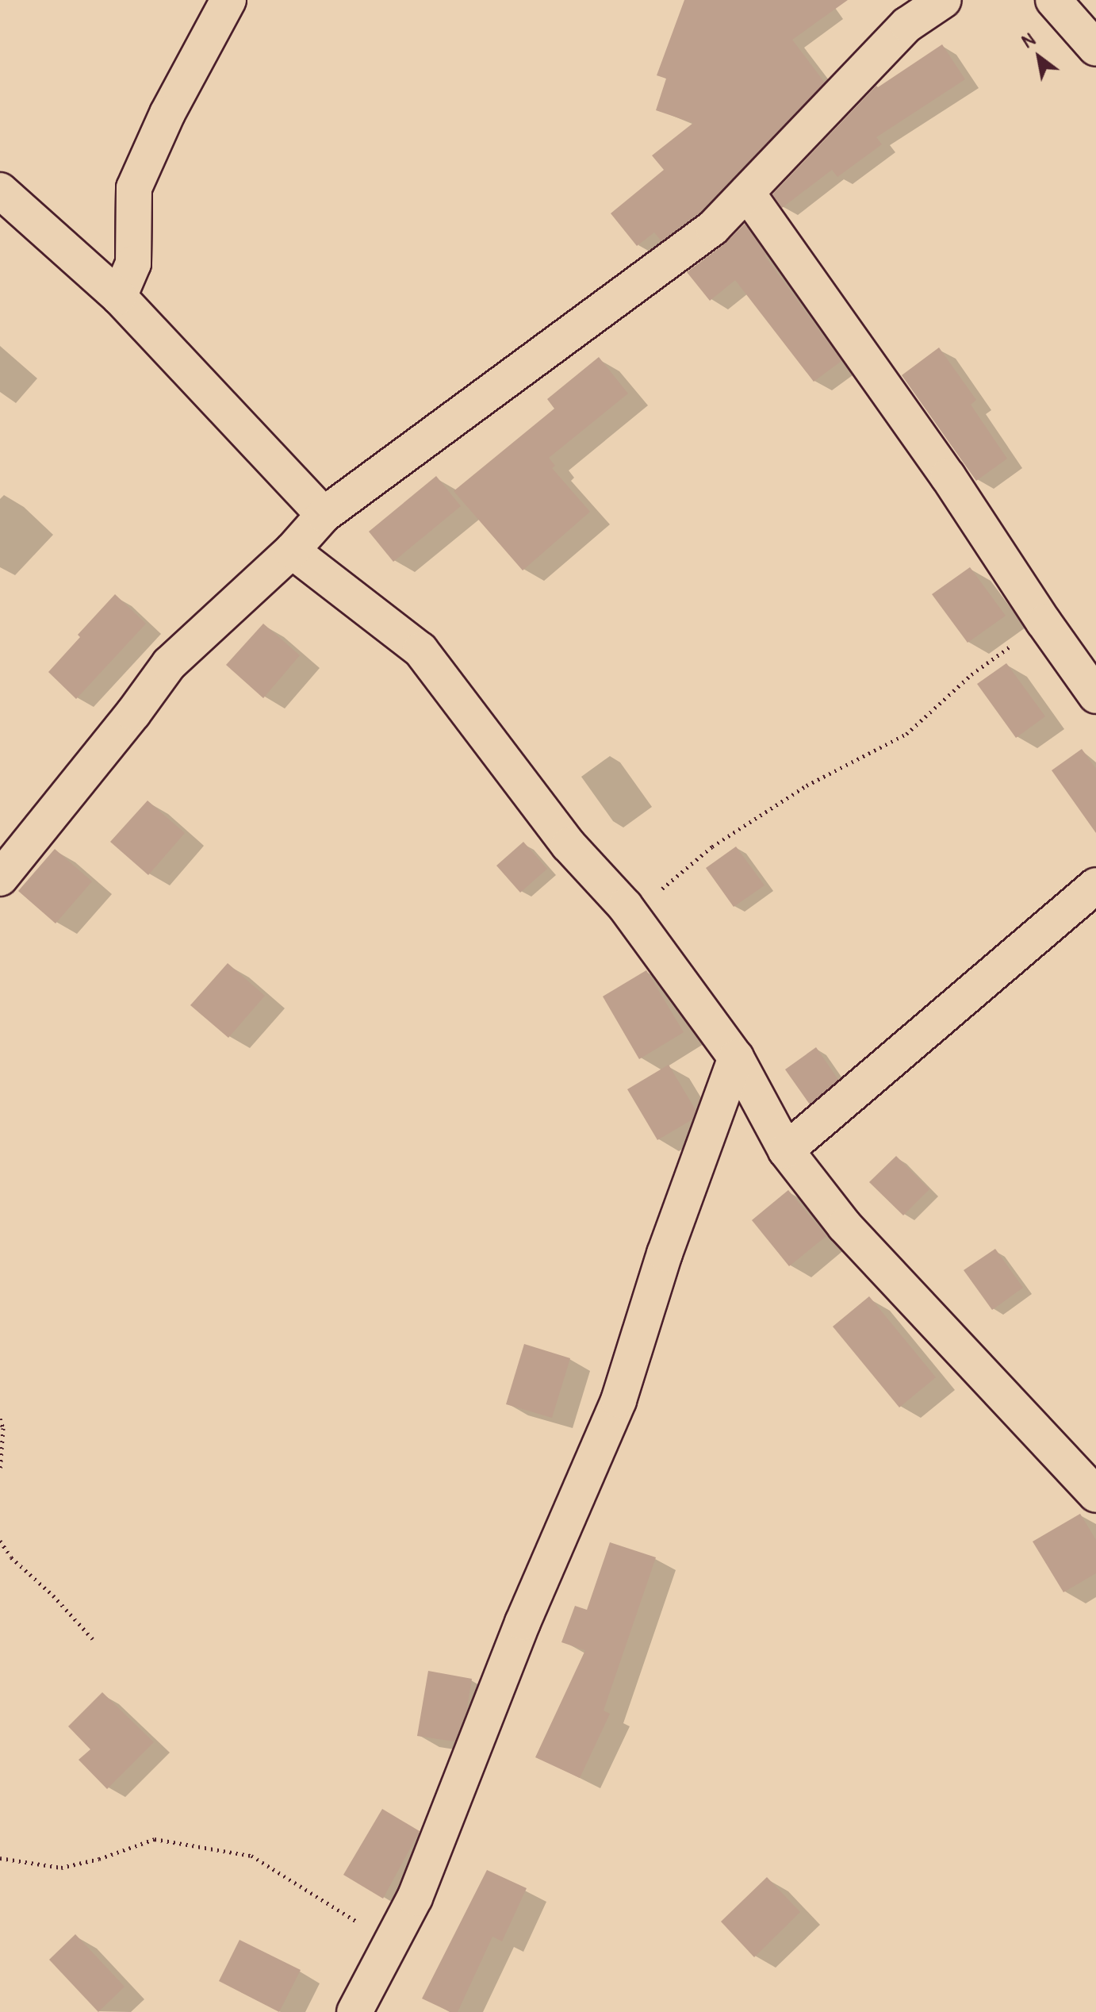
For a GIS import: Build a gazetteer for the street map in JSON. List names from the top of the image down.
{
  "north": "top left"
}
